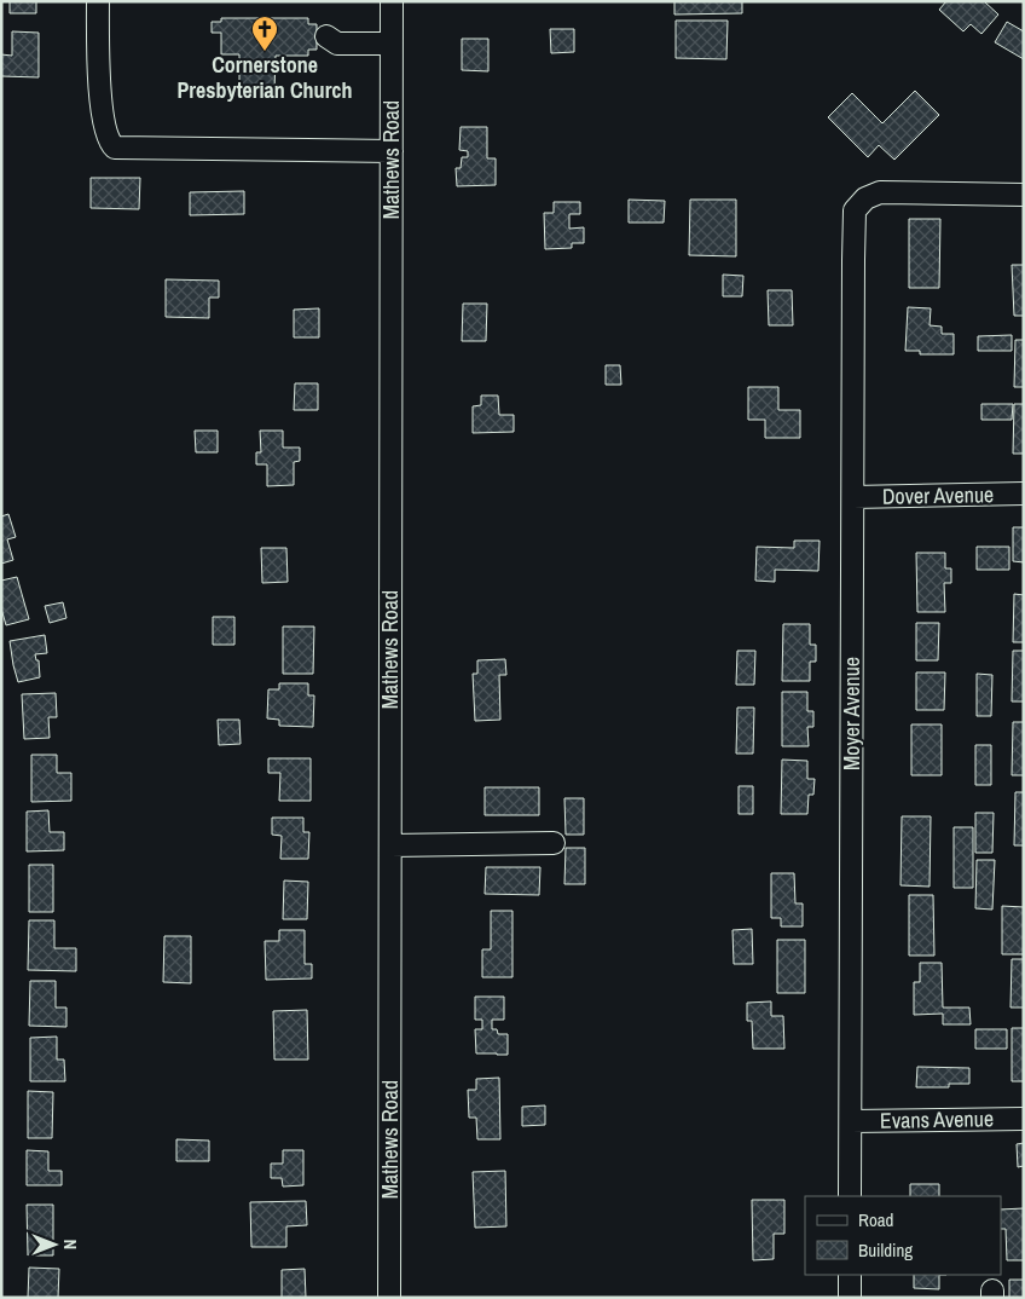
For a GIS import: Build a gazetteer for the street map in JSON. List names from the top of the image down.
{
  "streets": {
    "street": [
      "Mathews Road",
      "Dover Avenue",
      "Moyer Avenue",
      "Evans Avenue"
    ]
  },
  "crossings": [
    ["Dover Avenue", "Moyer Avenue"],
    ["Moyer Avenue", "Evans Avenue"]
  ],
  "places": {
    "church": ["Cornerstone Presbyterian Church"]
  },
  "legend": ["Road", "Building"],
  "north": "right"
}
